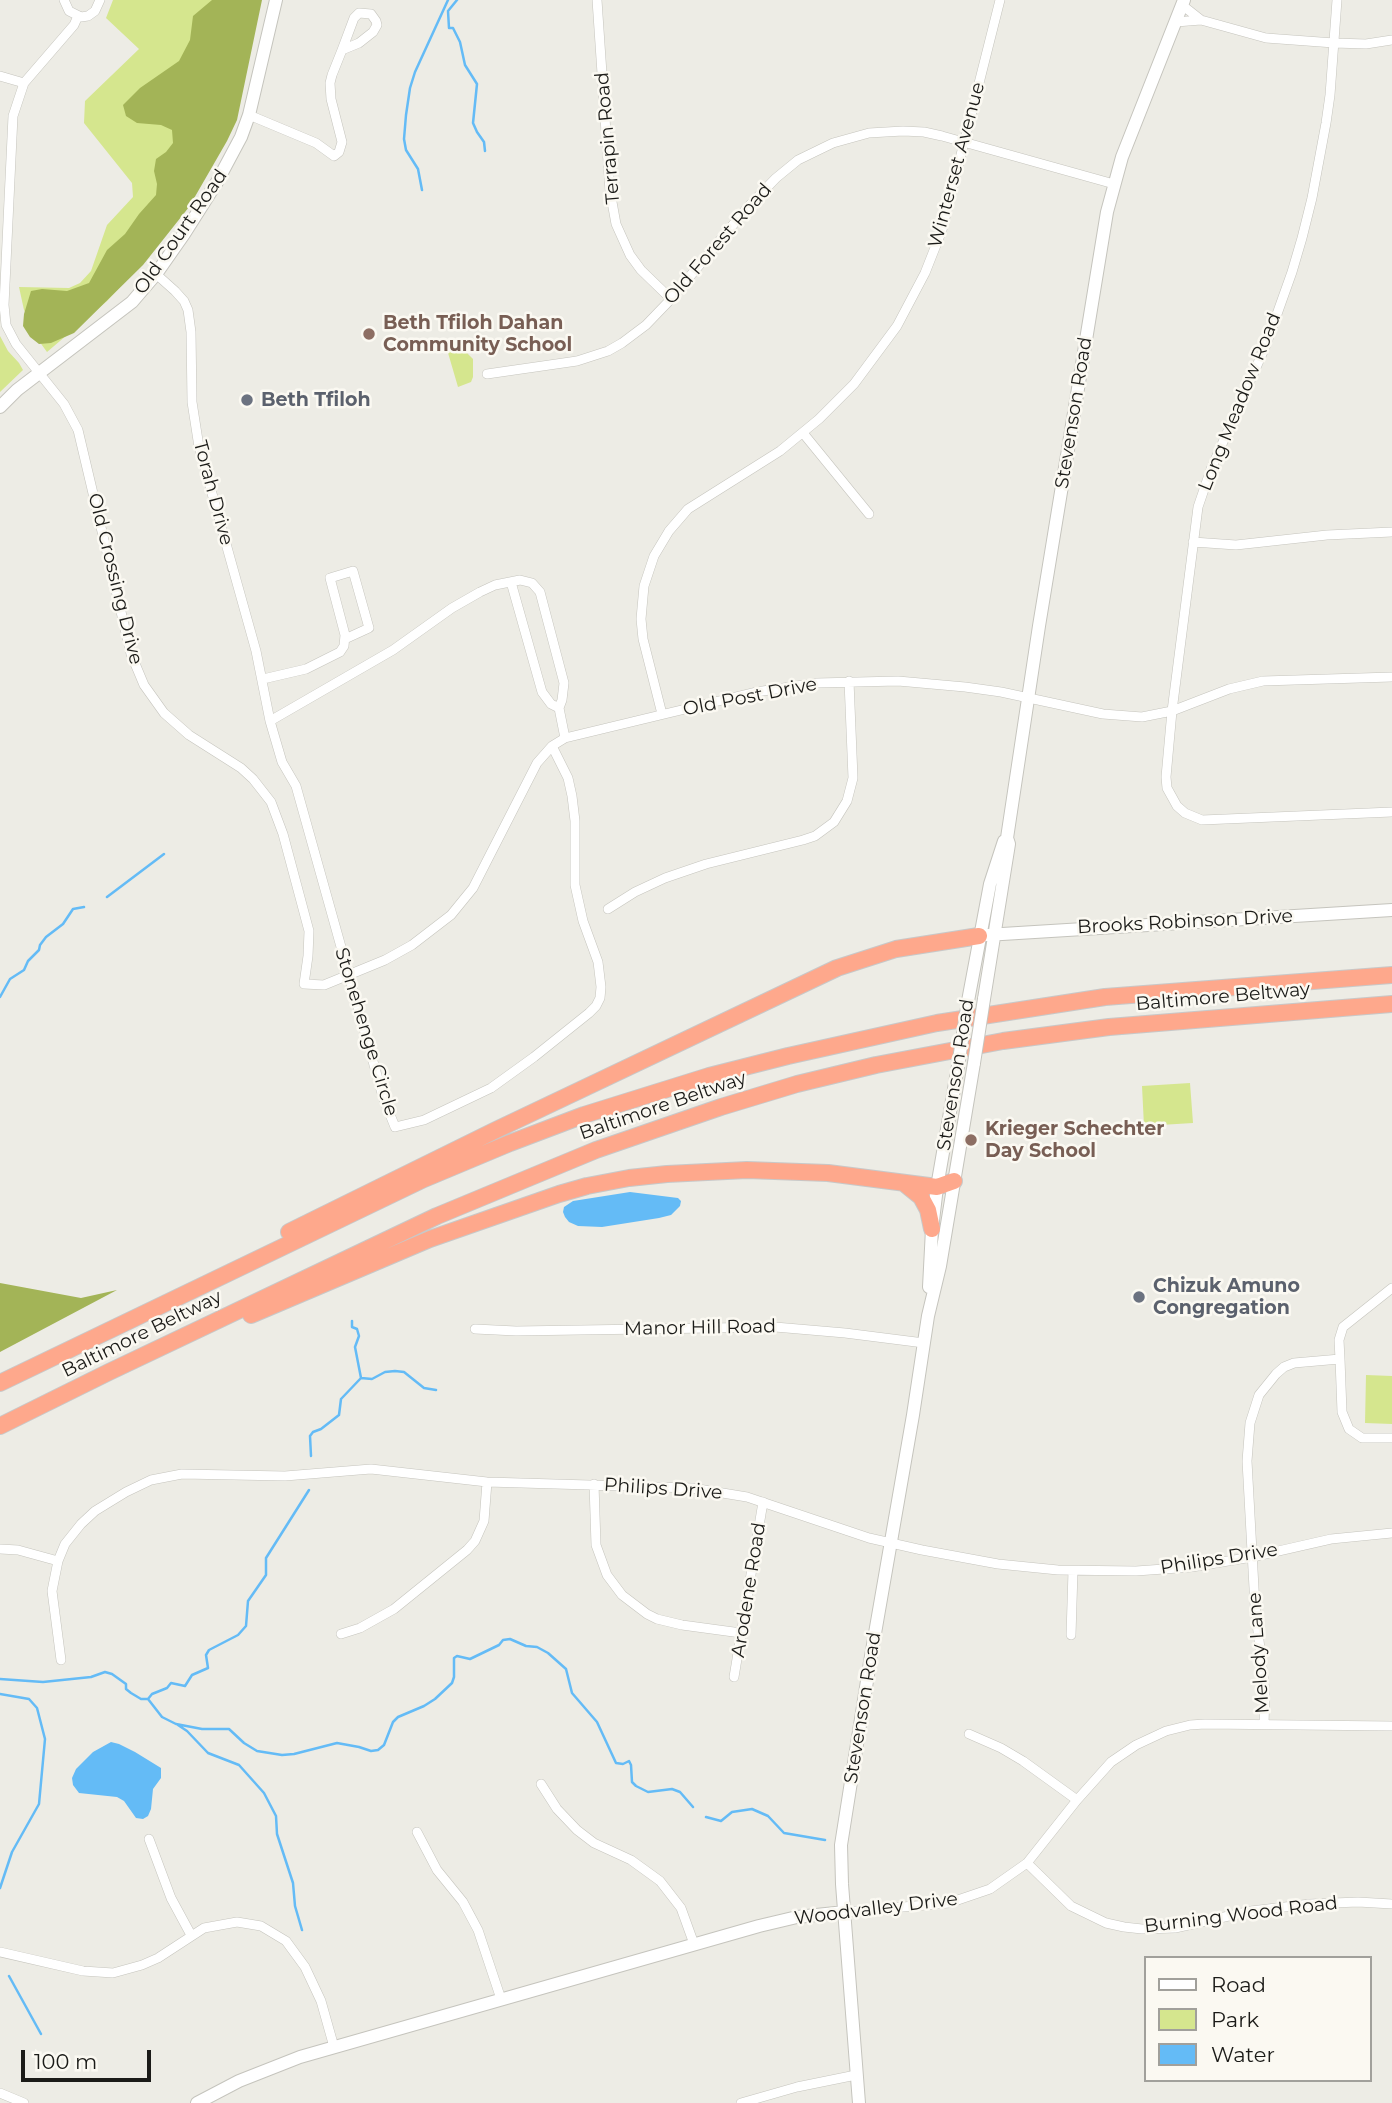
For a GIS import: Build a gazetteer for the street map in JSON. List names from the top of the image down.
{
  "streets": {
    "highway": ["Baltimore Beltway"],
    "main road": [
      "Old Court Road",
      "Stevenson Road",
      "Brooks Robinson Drive",
      "Woodvalley Drive"
    ],
    "street": [
      "Terrapin Road",
      "Winterset Avenue",
      "Old Forest Road",
      "Long Meadow Road",
      "Torah Drive",
      "Old Crossing Drive",
      "Old Post Drive",
      "Stonehenge Circle",
      "Manor Hill Road",
      "Philips Drive",
      "Arodene Road",
      "Melody Lane",
      "Burning Wood Road"
    ]
  },
  "crossings": [
    ["Terrapin Road", "Old Forest Road"],
    ["Winterset Avenue", "Old Forest Road"],
    ["Winterset Avenue", "Old Post Drive"],
    ["Old Court Road", "Torah Drive"],
    ["Old Court Road", "Old Crossing Drive"],
    ["Old Forest Road", "Stevenson Road"],
    ["Long Meadow Road", "Old Post Drive"],
    ["Stevenson Road", "Old Post Drive"],
    ["Stevenson Road", "Brooks Robinson Drive"],
    ["Stevenson Road", "Manor Hill Road"],
    ["Stevenson Road", "Philips Drive"],
    ["Stevenson Road", "Woodvalley Drive"],
    ["Torah Drive", "Stonehenge Circle"],
    ["Old Crossing Drive", "Old Post Drive"],
    ["Old Post Drive", "Stonehenge Circle"],
    ["Philips Drive", "Arodene Road"],
    ["Philips Drive", "Melody Lane"],
    ["Melody Lane", "Woodvalley Drive"],
    ["Woodvalley Drive", "Burning Wood Road"]
  ],
  "places": [
    "Beth Tfiloh Dahan Community School",
    "Beth Tfiloh",
    "Krieger Schechter Day School",
    "Chizuk Amuno Congregation"
  ],
  "legend": ["Road", "Park", "Water"],
  "scale_bar": "100 m"
}
